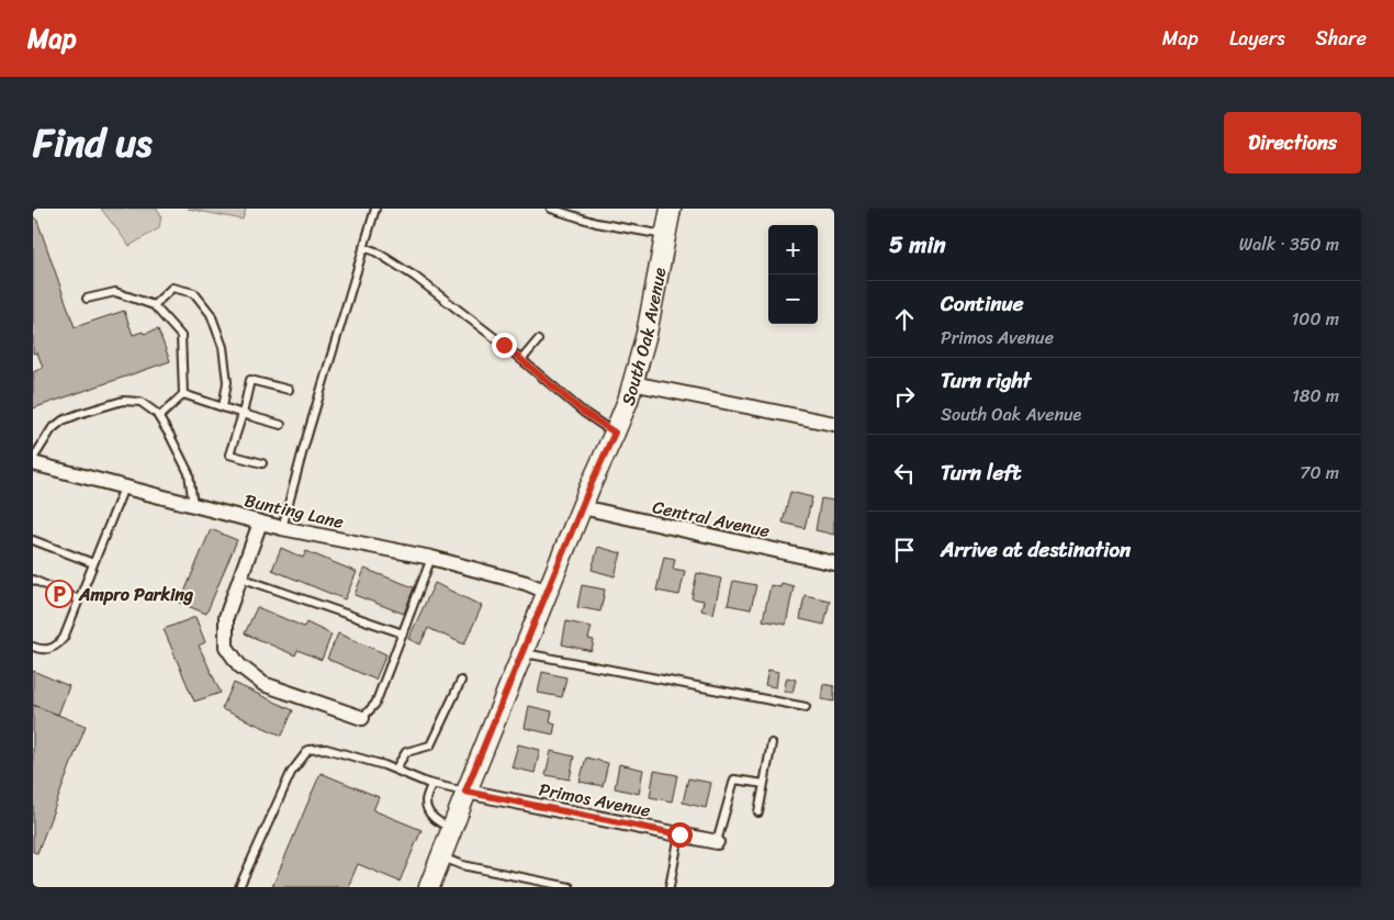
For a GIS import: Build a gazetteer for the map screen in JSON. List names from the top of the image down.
{
  "streets": {
    "main road": ["South Oak Avenue"],
    "street": ["Bunting Lane", "Central Avenue", "Primos Avenue"]
  },
  "crossings": [
    ["South Oak Avenue", "Bunting Lane"],
    ["South Oak Avenue", "Central Avenue"],
    ["South Oak Avenue", "Primos Avenue"]
  ],
  "places": {
    "parking": ["Ampro Parking"]
  },
  "page": {
    "header": "Map",
    "nav": ["Map", "Layers", "Share"],
    "title": "Find us",
    "buttons": "Directions",
    "heading": ["5 min", "Walk · 350 m"],
    "map_buttons": ["+", "−"],
    "list": [
      ["Continue", "Primos Avenue", "100 m"],
      ["Turn right", "South Oak Avenue", "180 m"],
      ["Turn left", "70 m"],
      "Arrive at destination"
    ]
  }
}
